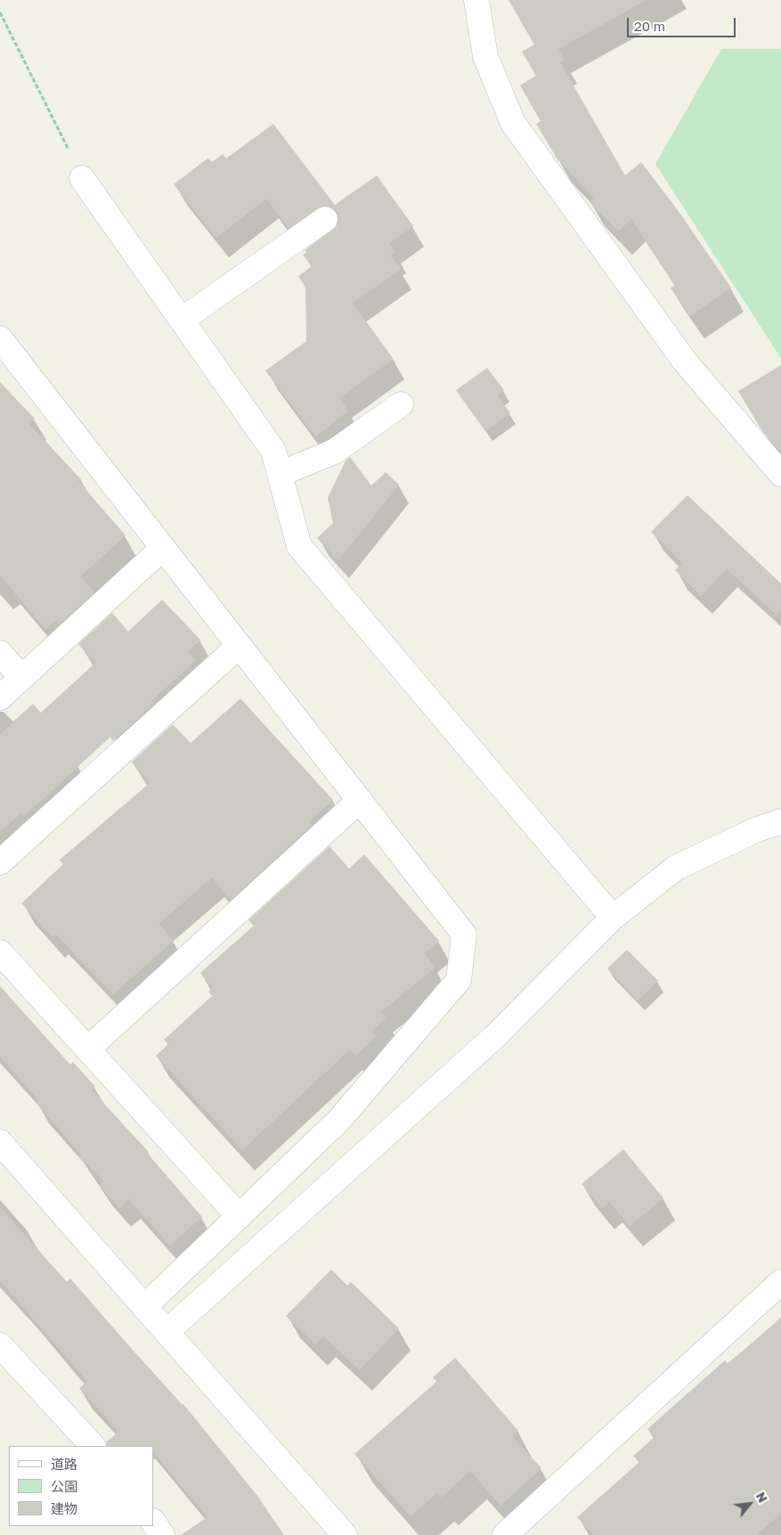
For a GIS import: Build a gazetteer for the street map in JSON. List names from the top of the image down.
{
  "legend": ["道路", "公園", "建物"],
  "scale_bar": "20 m",
  "north": "top right"
}
